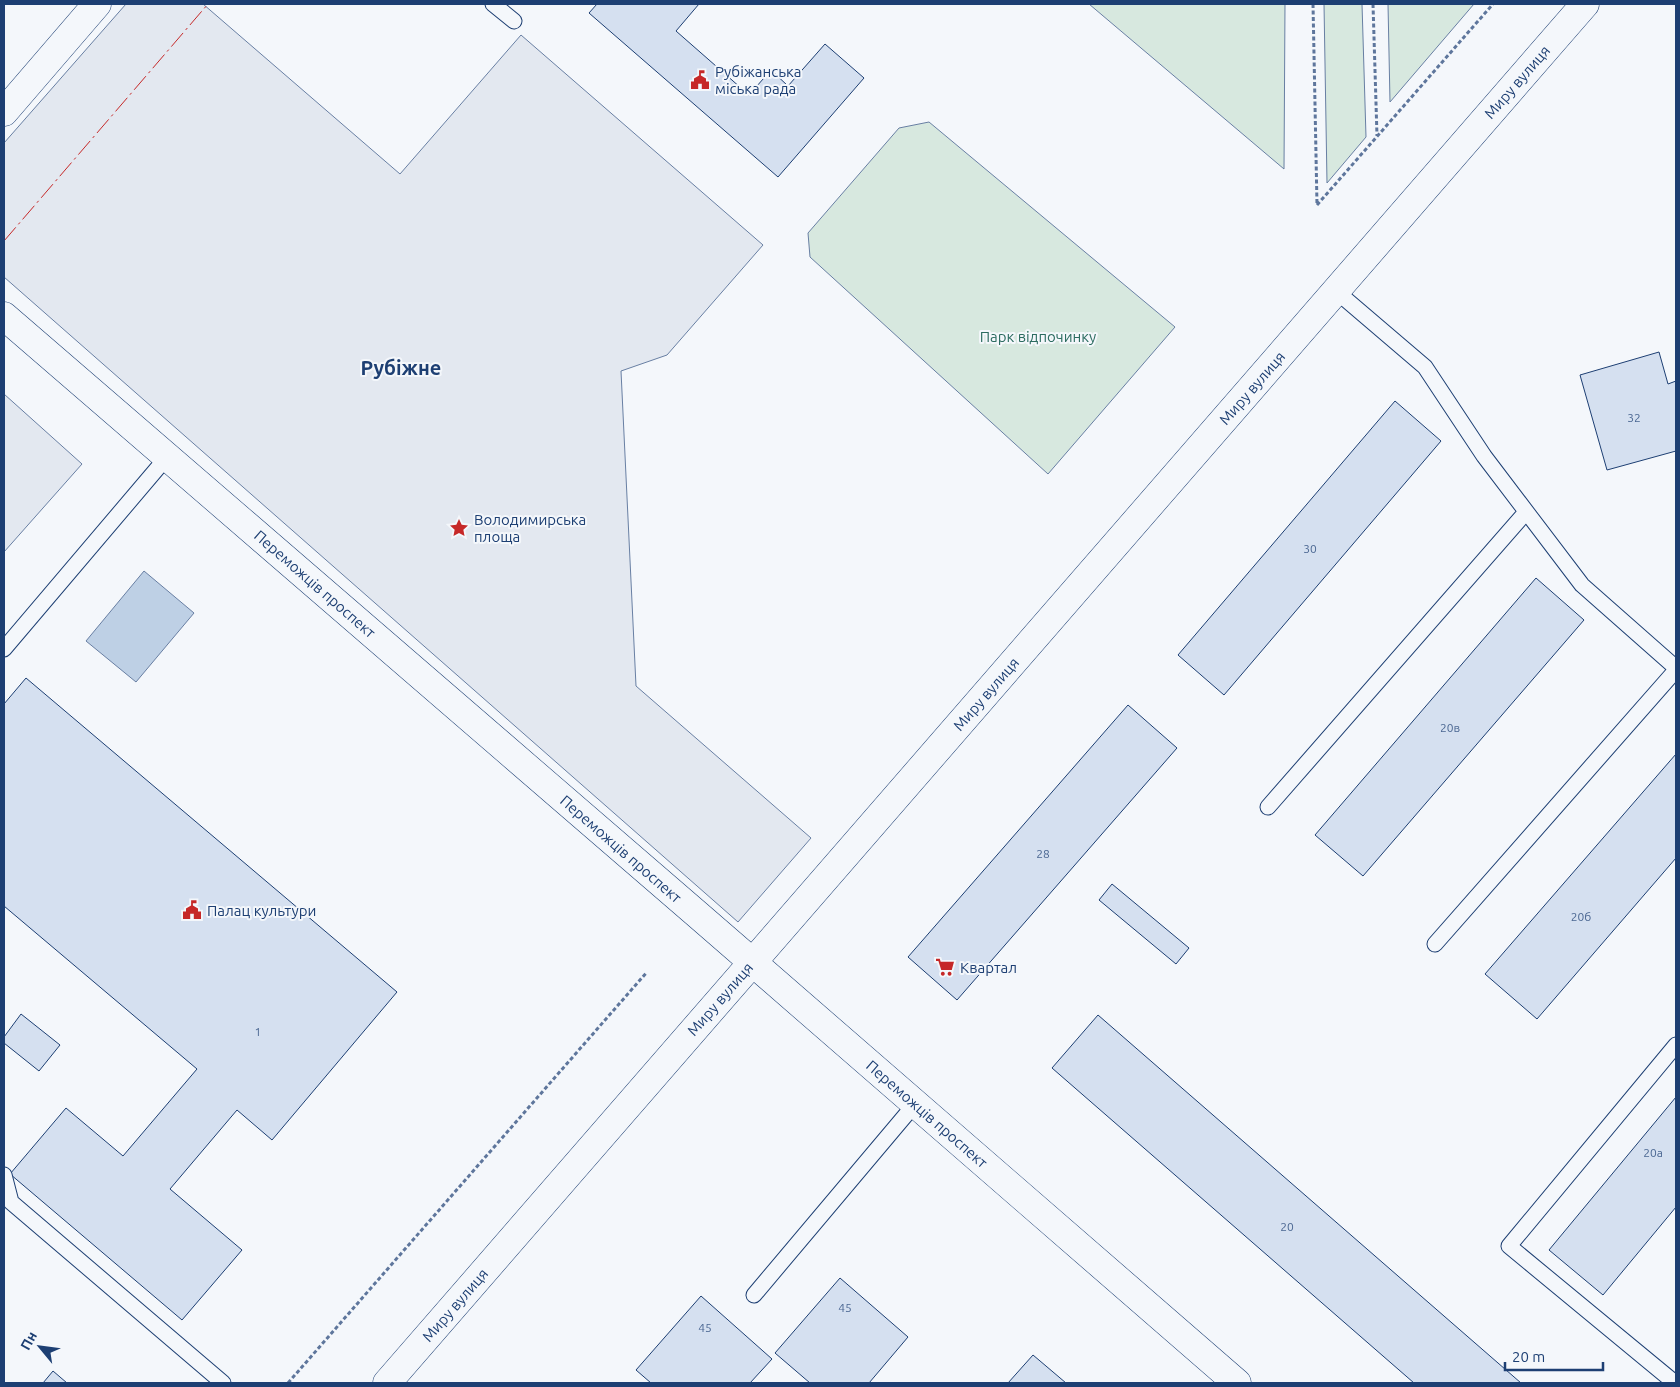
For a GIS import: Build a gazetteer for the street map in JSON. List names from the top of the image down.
{
  "streets": {
    "street": ["Миру вулиця", "Переможців проспект"]
  },
  "crossings": [
    ["Миру вулиця", "Переможців проспект"]
  ],
  "districts": ["Рубіжне"],
  "parks": ["Парк відпочинку"],
  "places": {
    "public building": ["Рубіжанська міська рада", "Палац культури"],
    "place": ["Володимирська площа"],
    "supermarket": ["Квартал"]
  },
  "house_numbers": [
    "32",
    "30",
    "20в",
    "28",
    "20б",
    "1",
    "20а",
    "20",
    "45",
    "45"
  ],
  "scale_bar": "20 m",
  "north": "top left"
}
